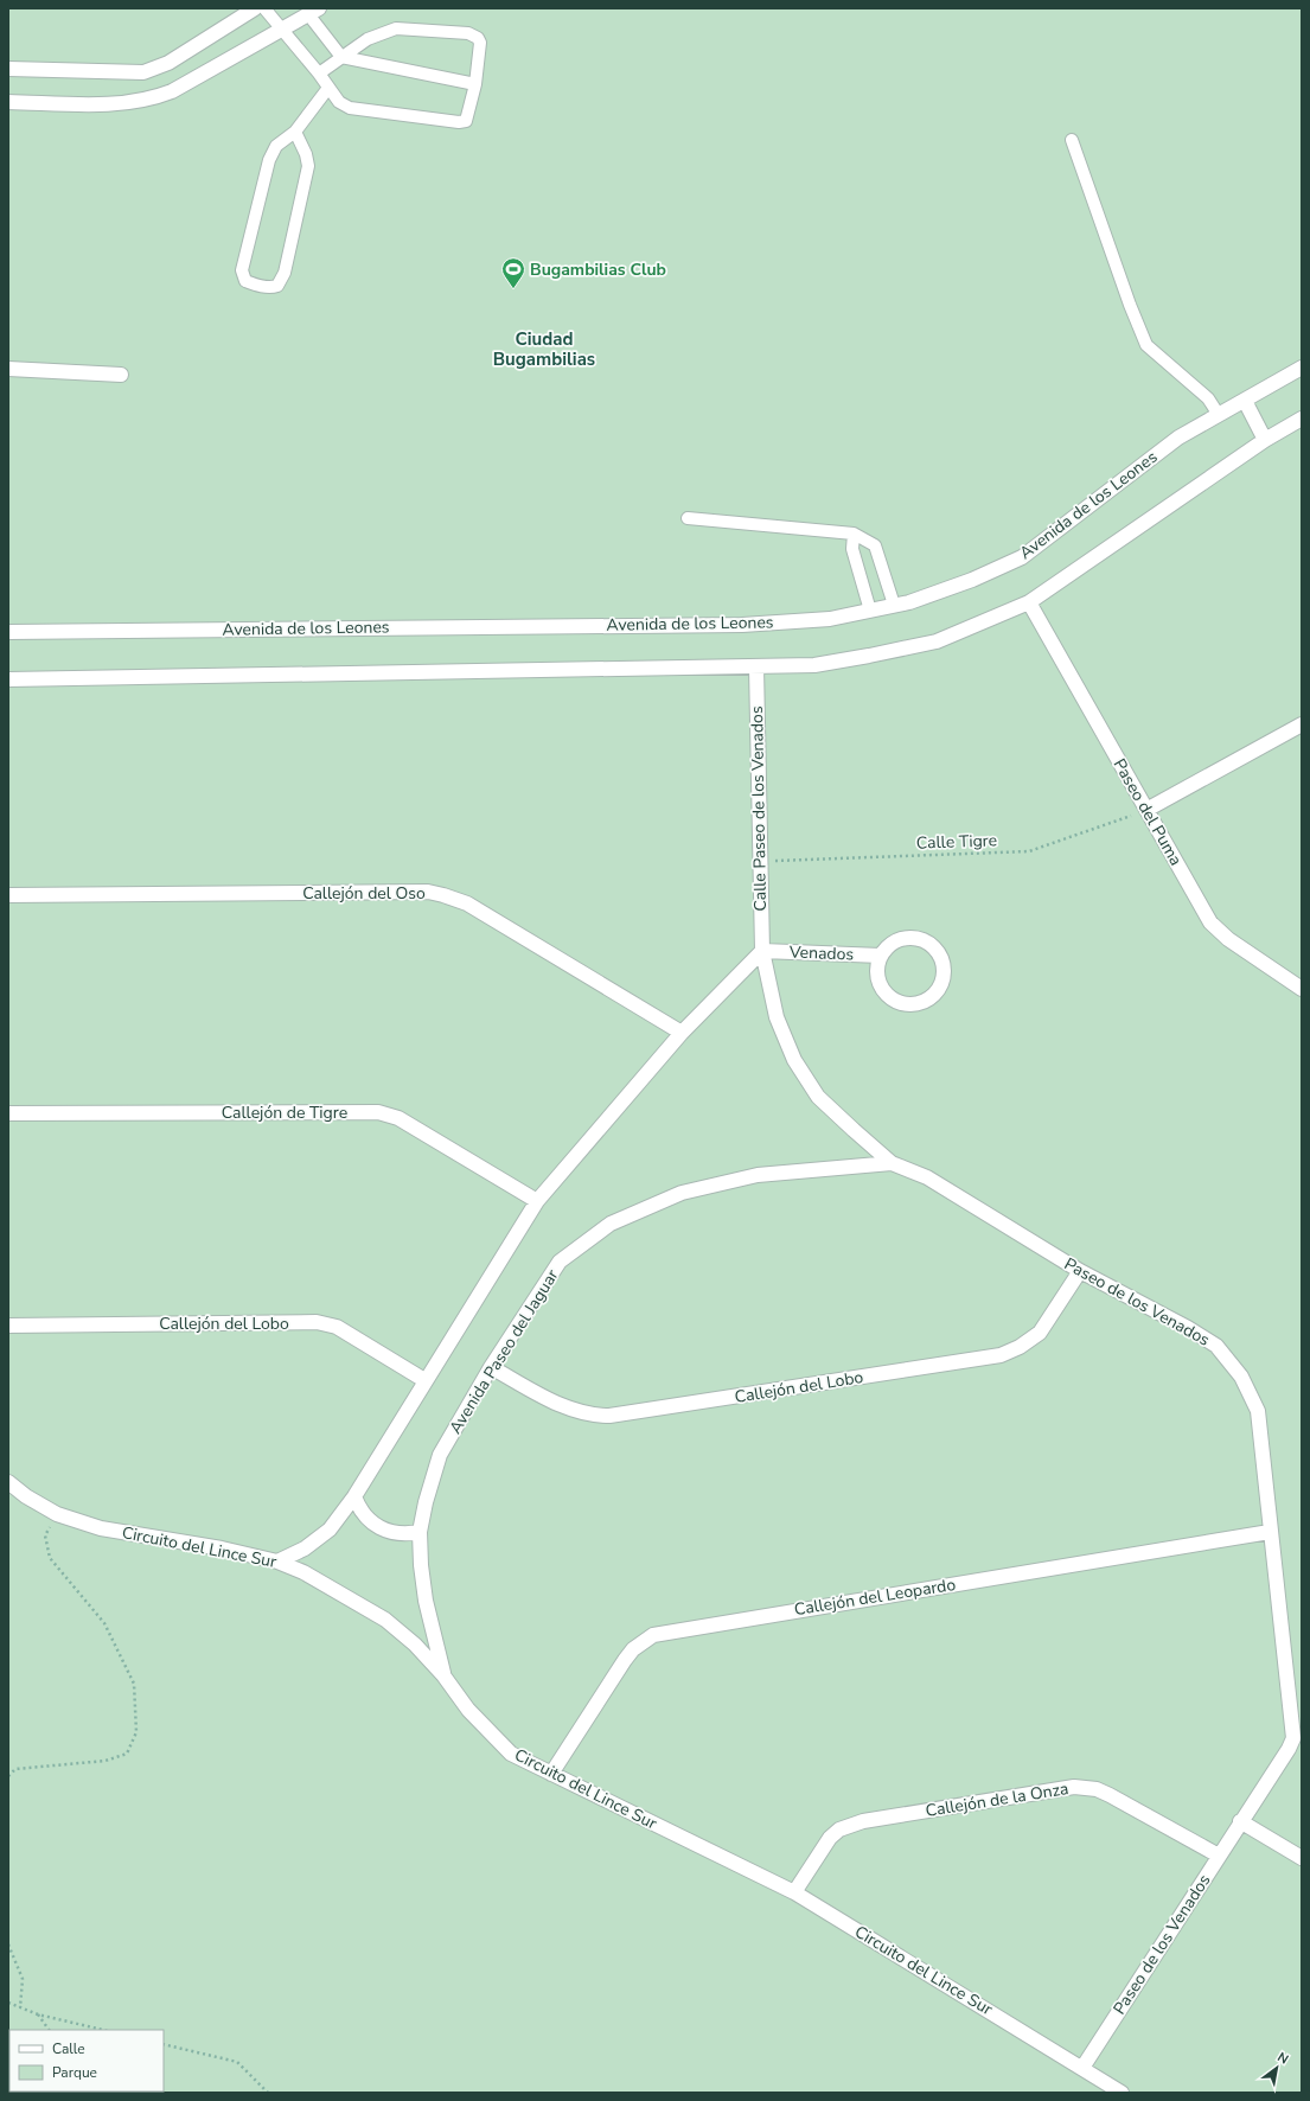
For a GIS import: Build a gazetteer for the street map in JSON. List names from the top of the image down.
{
  "streets": {
    "street": [
      "Avenida de los Leones",
      "Calle Paseo de los Venados",
      "Paseo del Puma",
      "Callejón del Oso",
      "Venados",
      "Callejón de Tigre",
      "Paseo de los Venados",
      "Callejón del Lobo",
      "Avenida Paseo del Jaguar",
      "Circuito del Lince Sur",
      "Callejón del Leopardo",
      "Callejón de la Onza"
    ],
    "path": ["Calle Tigre"]
  },
  "crossings": [
    ["Calle Paseo de los Venados", "Calle Tigre"],
    ["Calle Paseo de los Venados", "Venados"],
    ["Calle Paseo de los Venados", "Paseo de los Venados"],
    ["Paseo del Puma", "Calle Tigre"],
    ["Venados", "Paseo de los Venados"],
    ["Paseo de los Venados", "Callejón del Lobo"],
    ["Paseo de los Venados", "Avenida Paseo del Jaguar"],
    ["Paseo de los Venados", "Circuito del Lince Sur"],
    ["Paseo de los Venados", "Callejón del Leopardo"],
    ["Paseo de los Venados", "Callejón de la Onza"],
    ["Callejón del Lobo", "Avenida Paseo del Jaguar"],
    ["Avenida Paseo del Jaguar", "Circuito del Lince Sur"],
    ["Circuito del Lince Sur", "Callejón del Leopardo"],
    ["Circuito del Lince Sur", "Callejón de la Onza"]
  ],
  "districts": ["Ciudad Bugambilias"],
  "places": {
    "sports": ["Bugambilias Club"]
  },
  "legend": ["Calle", "Parque"],
  "north": "top right"
}
